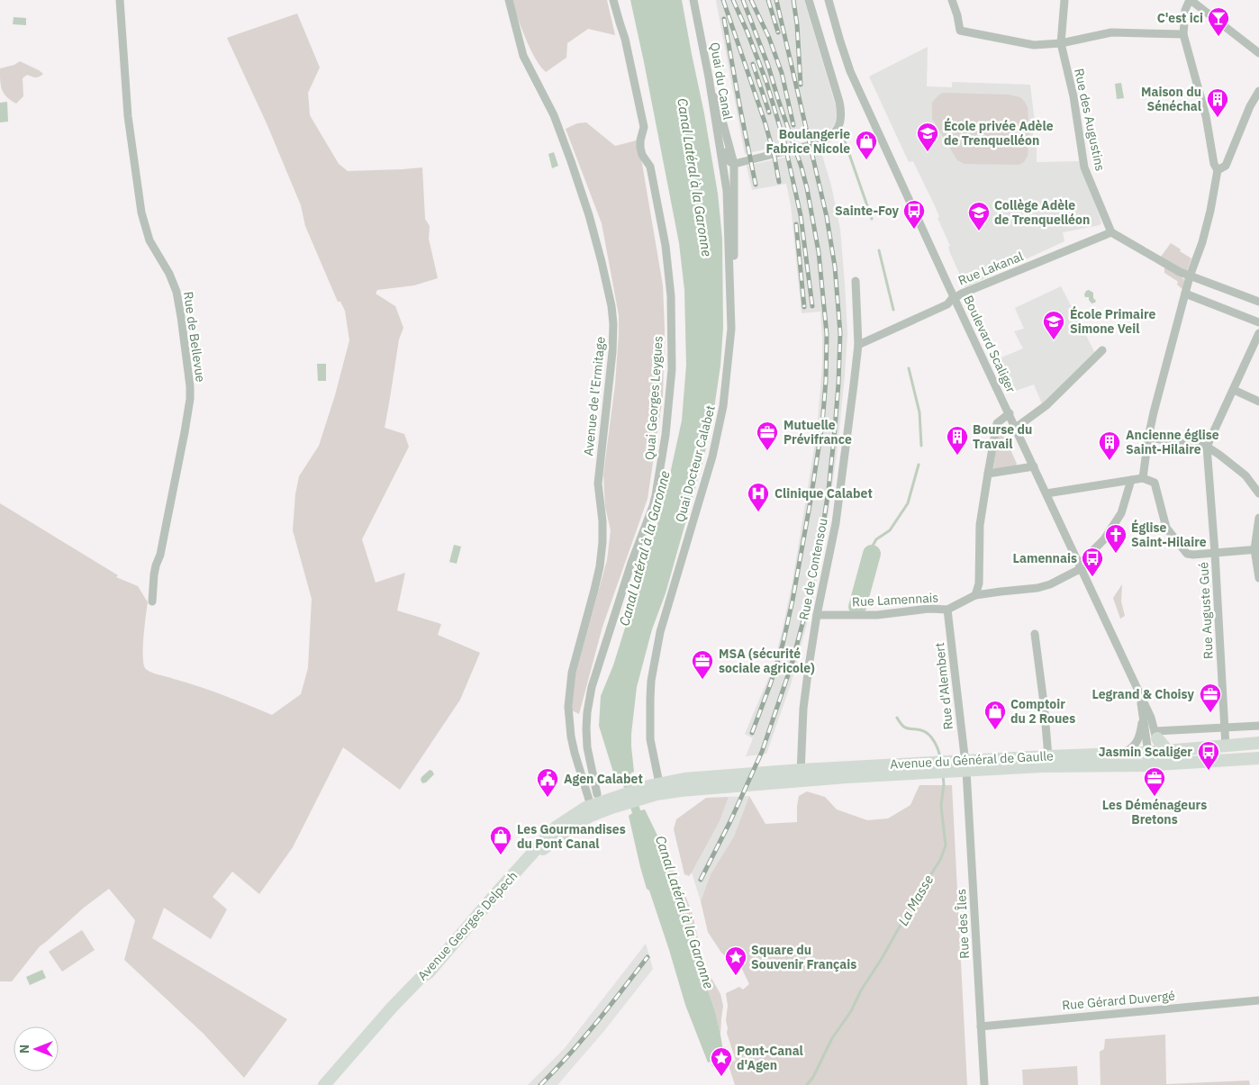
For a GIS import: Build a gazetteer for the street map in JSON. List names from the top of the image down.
{
  "streets": {
    "main road": ["Avenue du Général de Gaulle", "Avenue Georges Delpech"],
    "street": [
      "Quai du Canal",
      "Rue des Augustins",
      "Rue Lakanal",
      "Rue de Bellevue",
      "Boulevard Scaliger",
      "Avenue de l’Ermitage",
      "Quai Georges Leygues",
      "Quai Docteur Calabet",
      "Rue de Contensou",
      "Rue Lamennais",
      "Rue Auguste Gué",
      "Rue d'Alembert",
      "Rue des Îles",
      "Rue Gérard Duvergé"
    ]
  },
  "crossings": [
    ["Quai du Canal", "Quai Docteur Calabet"],
    ["Rue des Augustins", "Rue Lakanal"],
    ["Rue Lakanal", "Boulevard Scaliger"],
    ["Rue Lakanal", "Rue de Contensou"],
    ["Boulevard Scaliger", "Avenue du Général de Gaulle"],
    ["Avenue de l’Ermitage", "Avenue Georges Delpech"],
    ["Quai Georges Leygues", "Avenue du Général de Gaulle"],
    ["Quai Georges Leygues", "Avenue Georges Delpech"],
    ["Quai Docteur Calabet", "Avenue du Général de Gaulle"],
    ["Rue de Contensou", "Rue Lamennais"],
    ["Rue de Contensou", "Avenue du Général de Gaulle"],
    ["Rue Lamennais", "Rue d'Alembert"],
    ["Rue Auguste Gué", "Avenue du Général de Gaulle"],
    ["Rue d'Alembert", "Avenue du Général de Gaulle"],
    ["Rue d'Alembert", "Rue des Îles"],
    ["Avenue du Général de Gaulle", "Rue des Îles"],
    ["Avenue du Général de Gaulle", "Avenue Georges Delpech"],
    ["Rue des Îles", "Rue Gérard Duvergé"]
  ],
  "water": ["Canal Latéral à la Garonne", "La Masse"],
  "places": {
    "bar": ["C'est ici"],
    "building": ["Maison du Sénéchal", "Bourse du Travail", "Ancienne église Saint-Hilaire"],
    "school or university": ["École privée Adèle de Trenquelléon", "Collège Adèle de Trenquelléon", "École Primaire Simone Veil"],
    "shop": ["Boulangerie Fabrice Nicole", "Comptoir du 2 Roues", "Les Gourmandises du Pont Canal"],
    "bus stop": ["Sainte-Foy", "Lamennais", "Jasmin Scaliger"],
    "office": [
      "Mutuelle Prévifrance",
      "MSA (sécurité sociale agricole)",
      "Legrand & Choisy",
      "Les Déménageurs Bretons"
    ],
    "hospital": ["Clinique Calabet"],
    "church": ["Église Saint-Hilaire"],
    "public building": ["Agen Calabet"],
    "place": ["Square du Souvenir Français", "Pont-Canal d'Agen"]
  },
  "north": "left"
}
